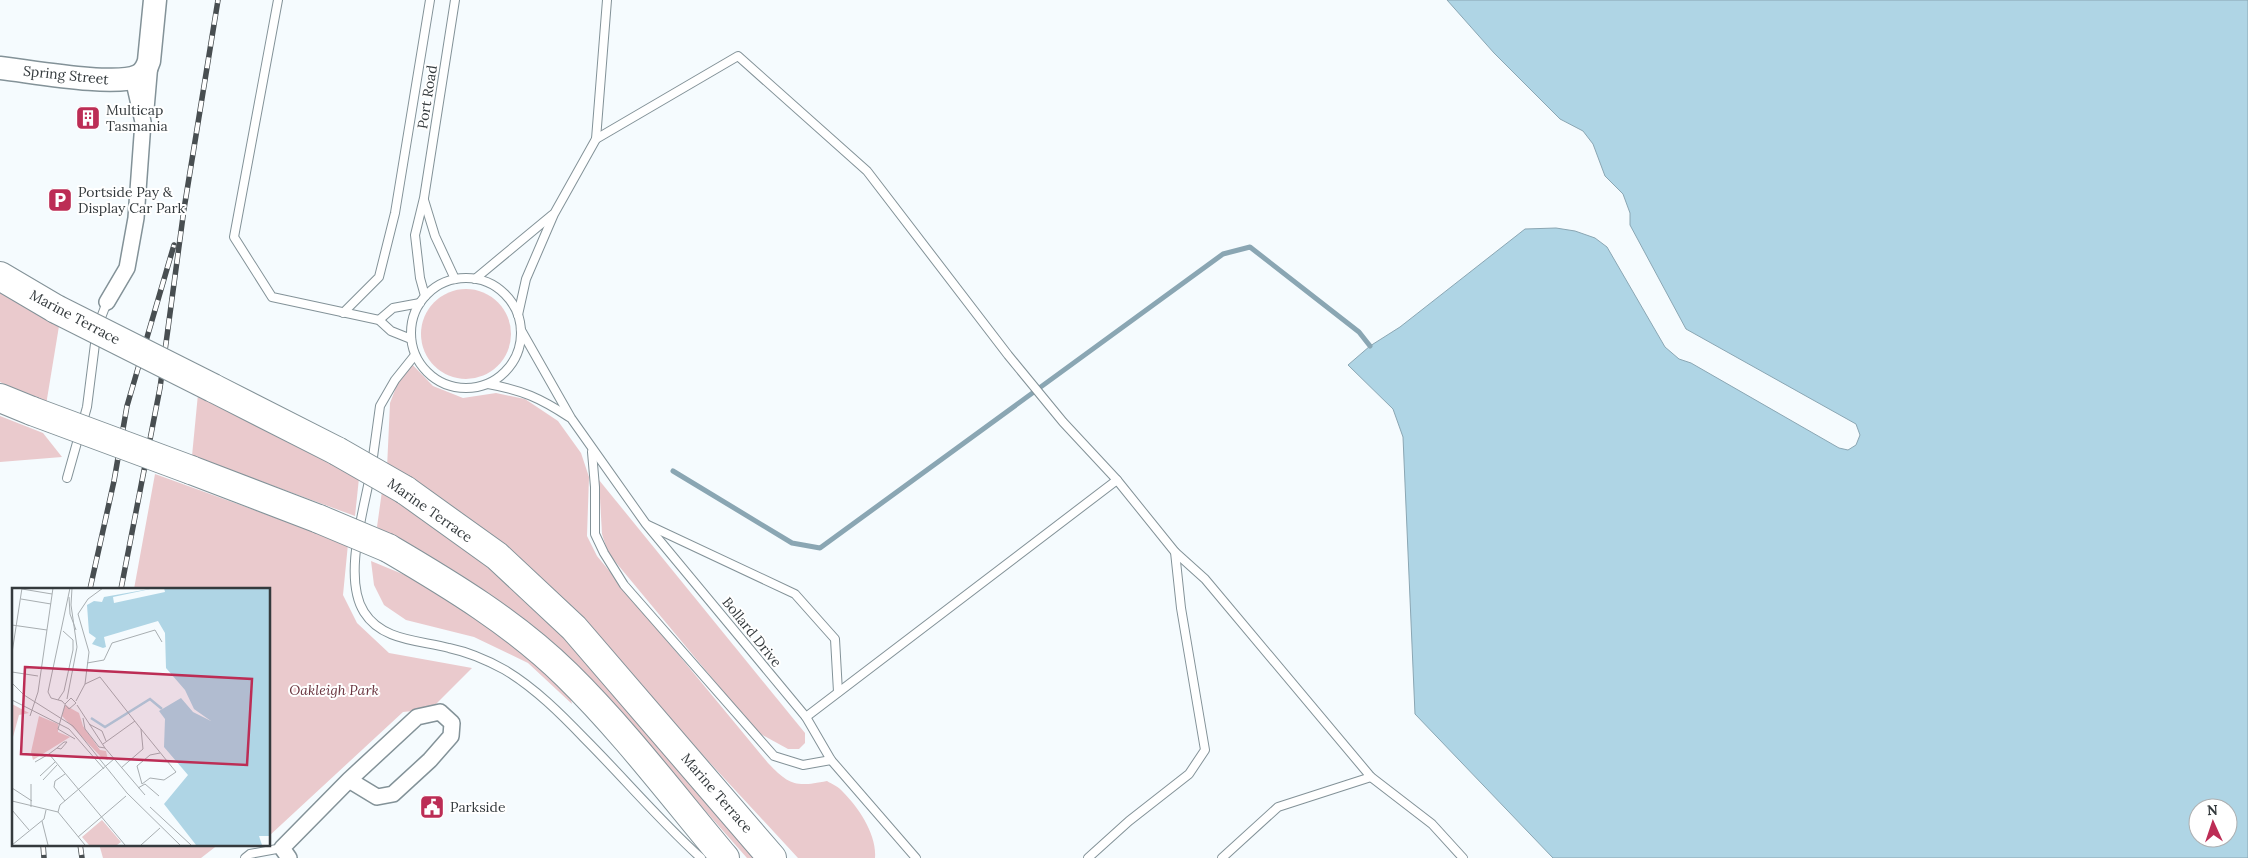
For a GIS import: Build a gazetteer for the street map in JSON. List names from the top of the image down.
{
  "streets": {
    "highway": ["Marine Terrace"],
    "street": ["Spring Street"],
    "lane": ["Port Road", "Bollard Drive"]
  },
  "crossings": [
    ["Spring Street", "Marine Terrace"],
    ["Port Road", "Bollard Drive"]
  ],
  "parks": ["Oakleigh Park"],
  "places": {
    "building": ["Multicap Tasmania"],
    "parking": ["Portside Pay & Display Car Park"],
    "public building": ["Parkside"]
  },
  "north": "top"
}
